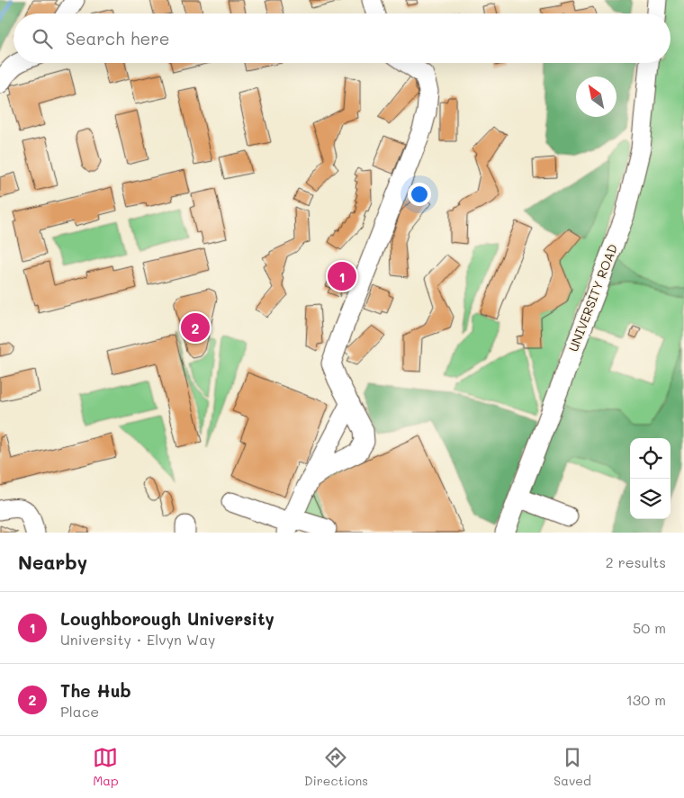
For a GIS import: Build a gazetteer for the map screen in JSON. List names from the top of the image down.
{
  "streets": {
    "street": ["UNIVERSITY ROAD"]
  },
  "north": "top left",
  "page": {
    "search": "Search here",
    "pins": ["1", "2"],
    "heading": ["Nearby", "2 results"],
    "list": [
      {
        "mark": "1",
        "name": "Loughborough University",
        "note": "University · Elvyn Way",
        "value": "50 m"
      },
      {
        "mark": "2",
        "name": "The Hub",
        "note": "Place",
        "value": "130 m"
      }
    ],
    "nav": ["Map", "Directions", "Saved"]
  }
}
